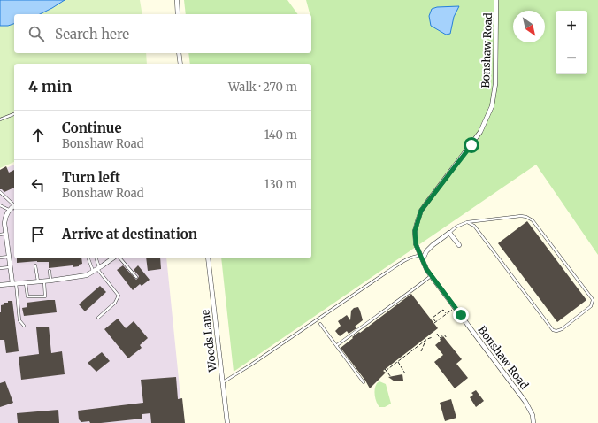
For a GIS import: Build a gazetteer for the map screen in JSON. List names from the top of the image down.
{
  "streets": {
    "street": ["Bonshaw Road", "Woods Lane"]
  },
  "north": "bottom right",
  "page": {
    "map_buttons": ["+", "−"],
    "search": "Search here",
    "heading": ["4 min", "Walk · 270 m"],
    "list": [
      ["Continue", "Bonshaw Road", "140 m"],
      ["Turn left", "Bonshaw Road", "130 m"],
      "Arrive at destination"
    ]
  }
}
